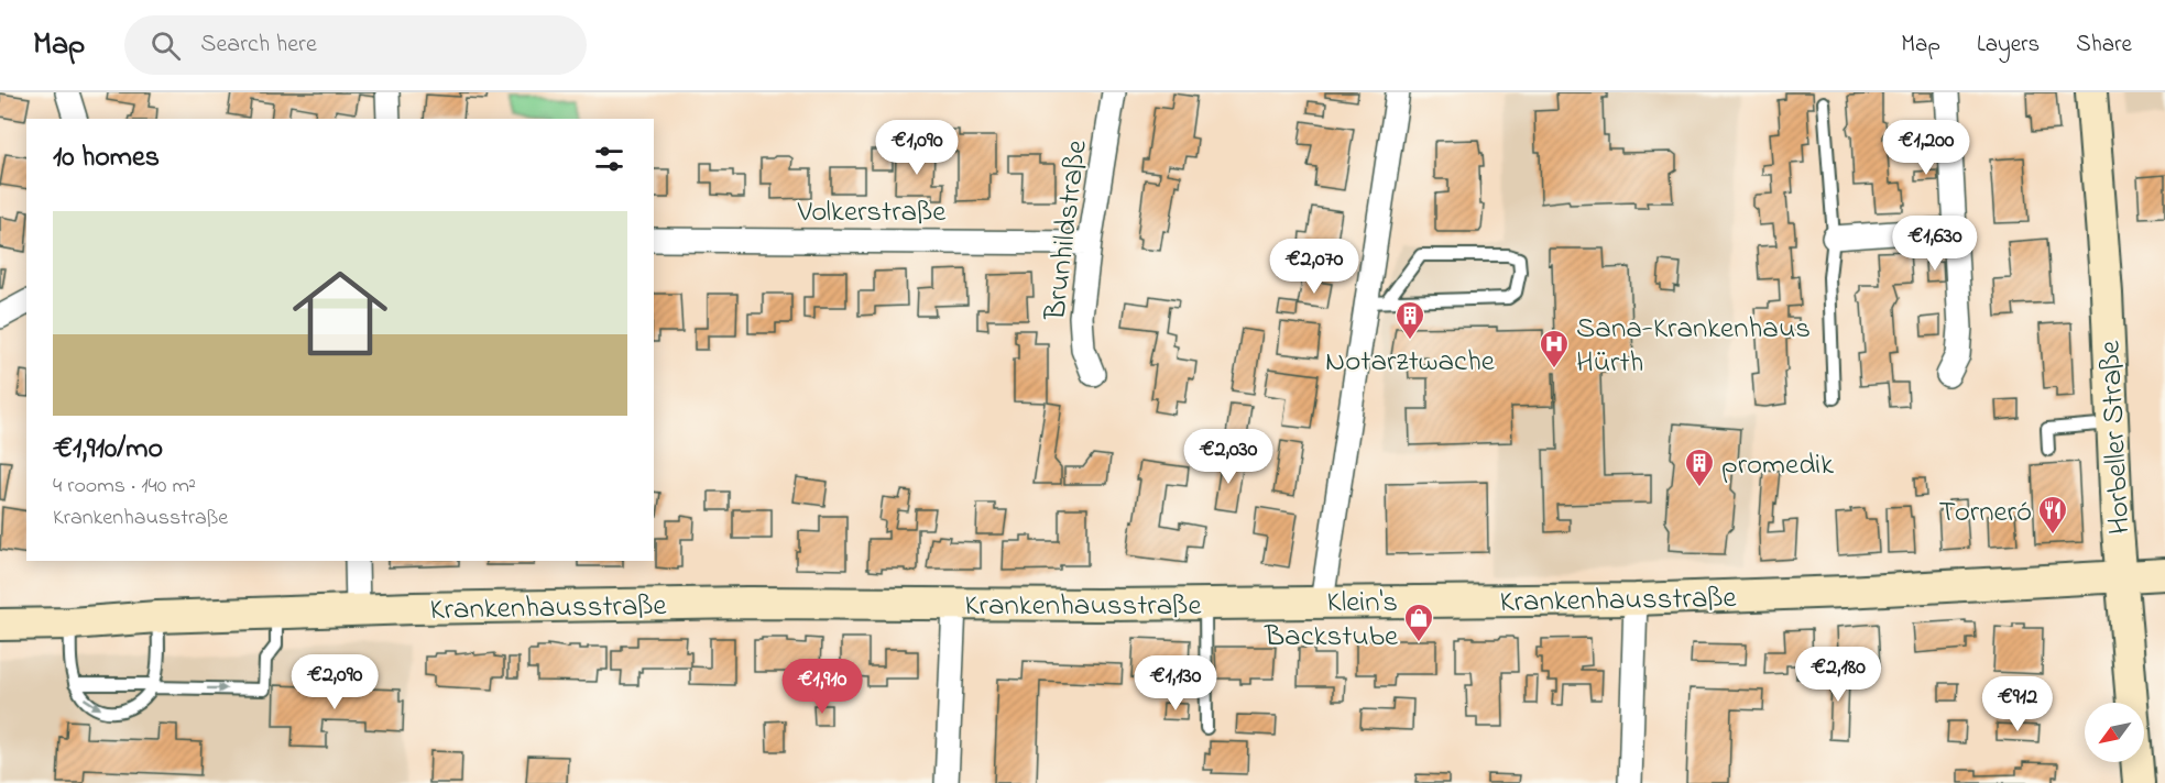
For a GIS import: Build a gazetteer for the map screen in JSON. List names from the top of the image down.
{
  "streets": {
    "street": [
      "Volkerstraße",
      "Brunhildstraße",
      "Horbeller Straße",
      "Krankenhausstraße"
    ]
  },
  "crossings": [
    ["Volkerstraße", "Brunhildstraße"],
    ["Horbeller Straße", "Krankenhausstraße"]
  ],
  "places": {
    "building": ["Notarztwache", "promedik"],
    "hospital": ["Sana-Krankenhaus Hürth"],
    "restaurant": ["Torneró"],
    "shop": ["Klein's Backstube"]
  },
  "north": "bottom left",
  "page": {
    "header": "Map",
    "search": "Search here",
    "nav": ["Map", "Layers", "Share"],
    "heading": "10 homes",
    "price": [
      "€1,090",
      "€1,200",
      "€1,630",
      "€2,070",
      "€2,030",
      "€2,180",
      "€2,090",
      "€1,130",
      "€1,910",
      "€912"
    ],
    "list": [
      {
        "name": "€1,910/mo",
        "note": "4 rooms · 140 m² · Krankenhausstraße"
      }
    ]
  }
}
